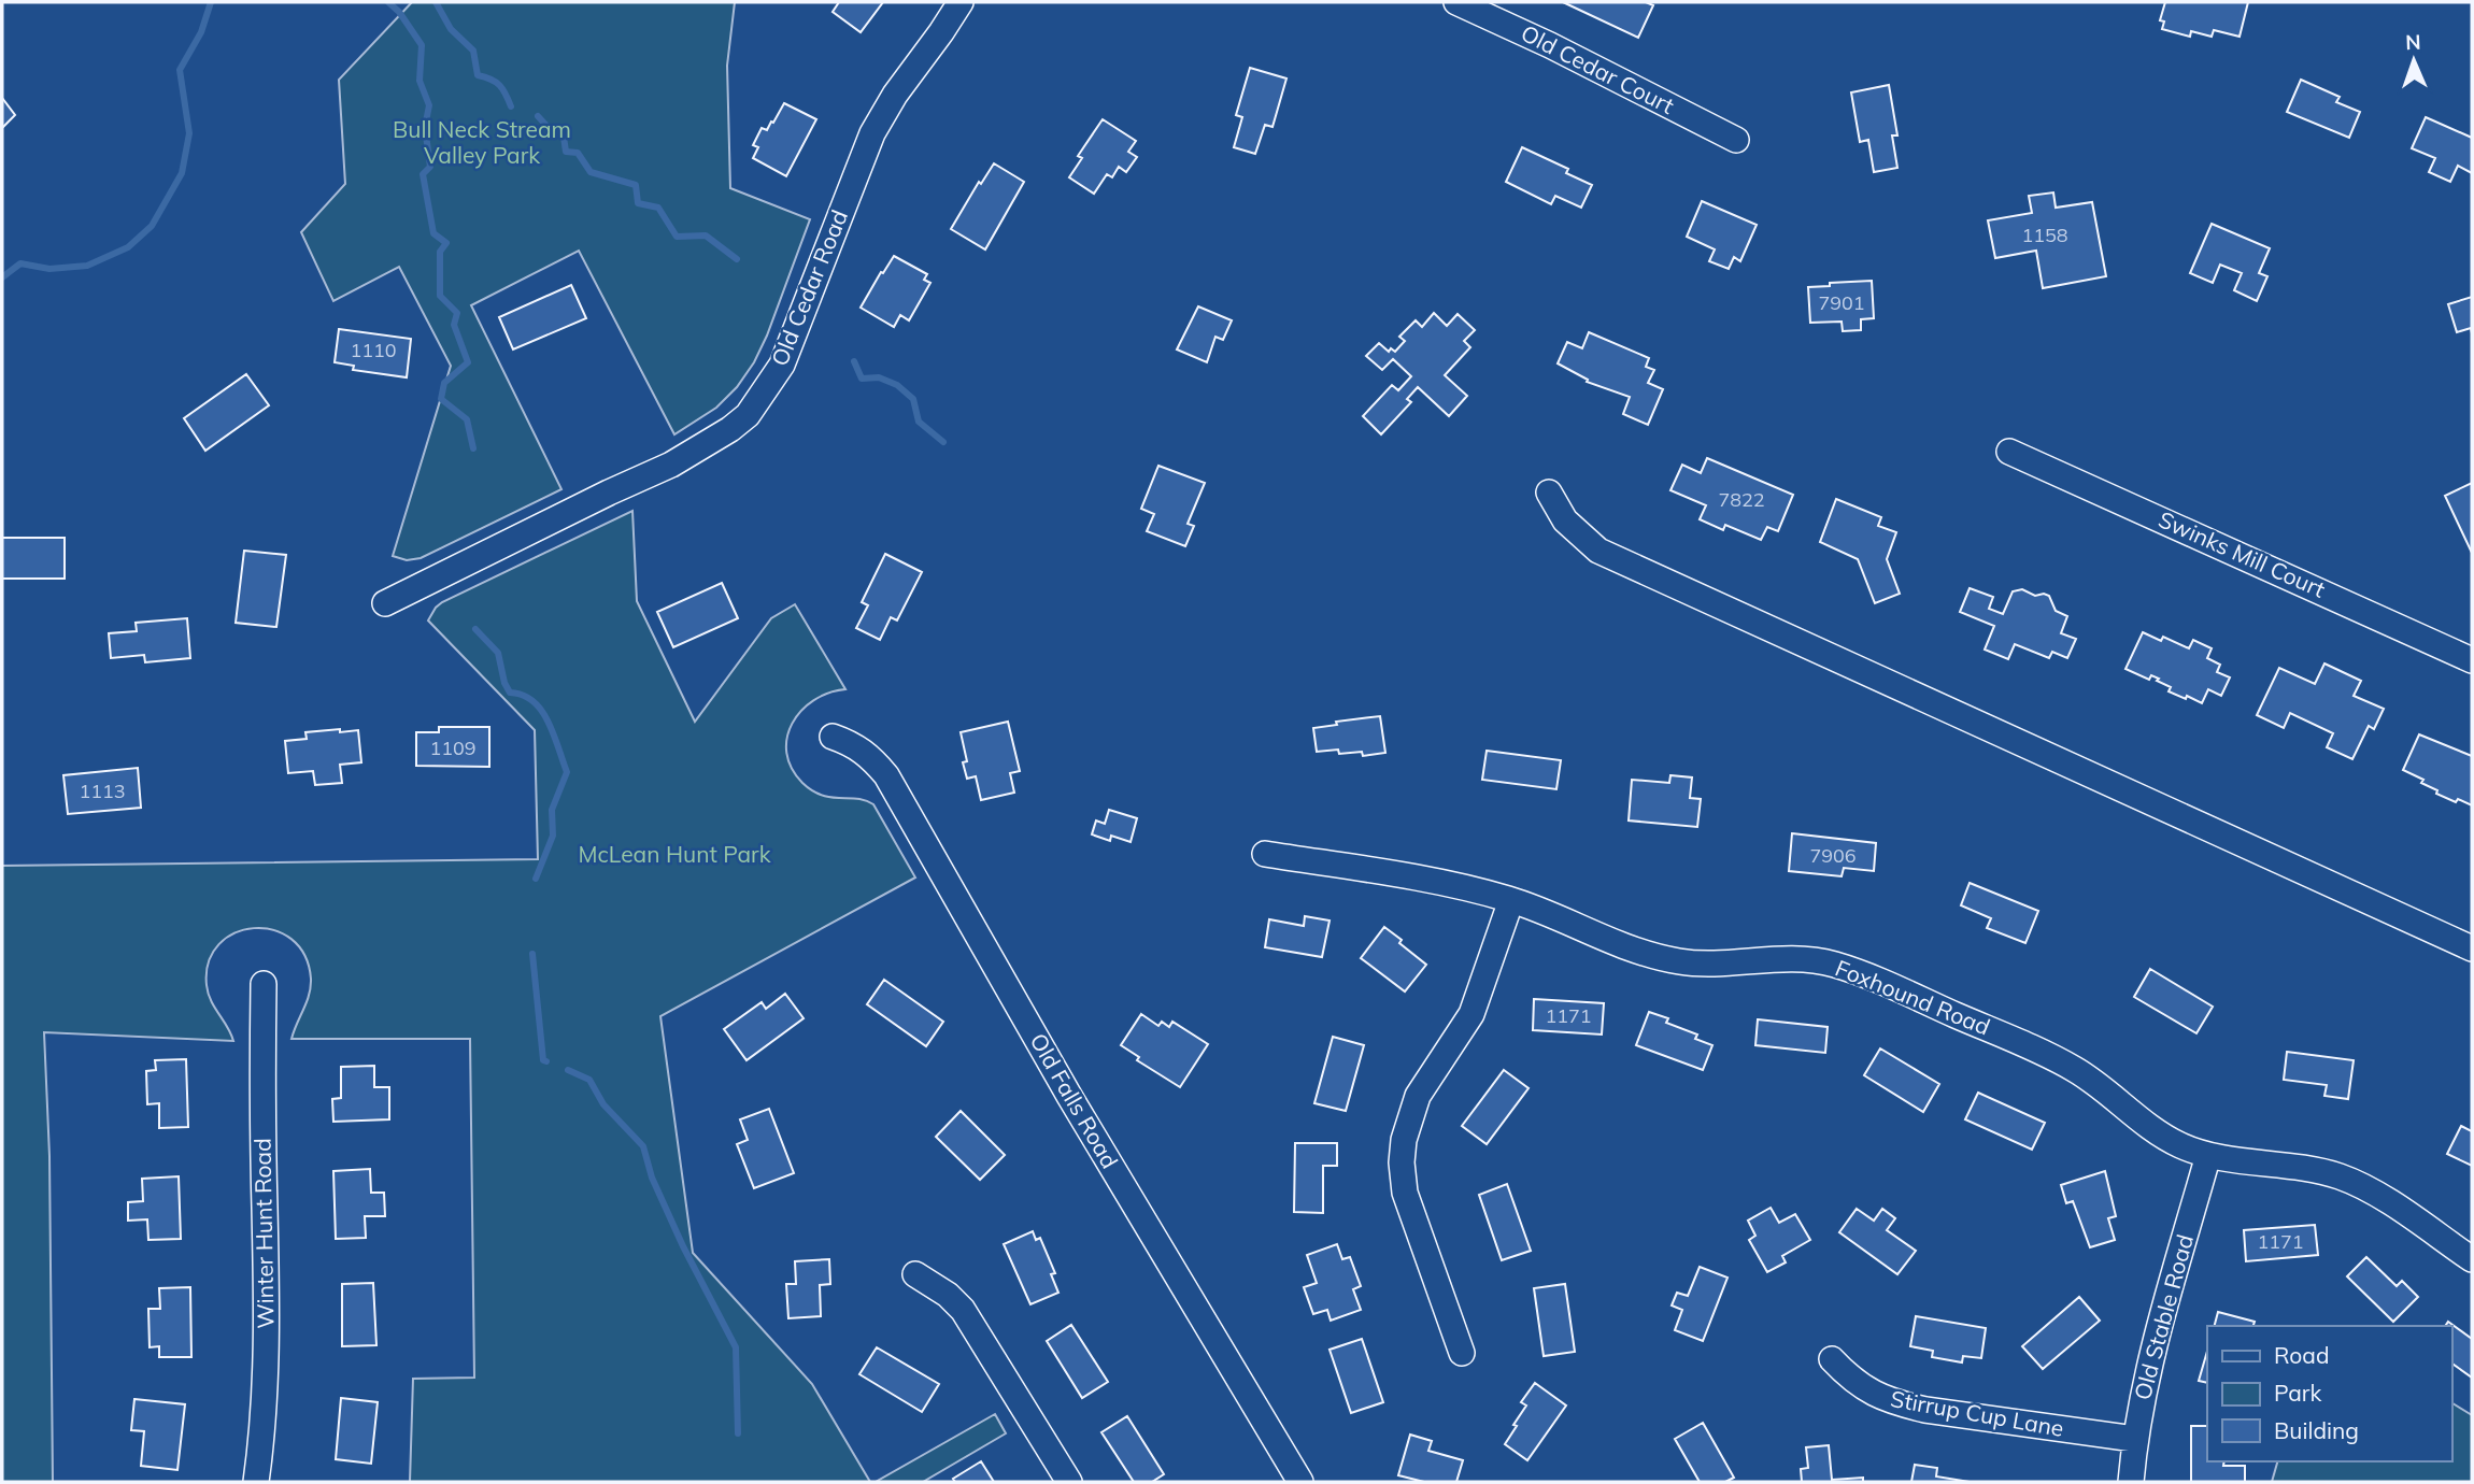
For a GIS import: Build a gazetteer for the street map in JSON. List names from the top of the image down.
{
  "streets": {
    "street": [
      "Old Cedar Court",
      "Old Cedar Road",
      "Swinks Mill Court",
      "Foxhound Road",
      "Old Falls Road",
      "Winter Hunt Road",
      "Old Stable Road",
      "Stirrup Cup Lane"
    ]
  },
  "crossings": [
    ["Foxhound Road", "Old Stable Road"],
    ["Old Stable Road", "Stirrup Cup Lane"]
  ],
  "parks": ["Bull Neck Stream Valley Park", "McLean Hunt Park"],
  "house_numbers": [
    "1158",
    "7901",
    "1110",
    "7822",
    "1109",
    "1113",
    "7906",
    "1171",
    "1171"
  ],
  "legend": ["Road", "Park", "Building"],
  "north": "top"
}
